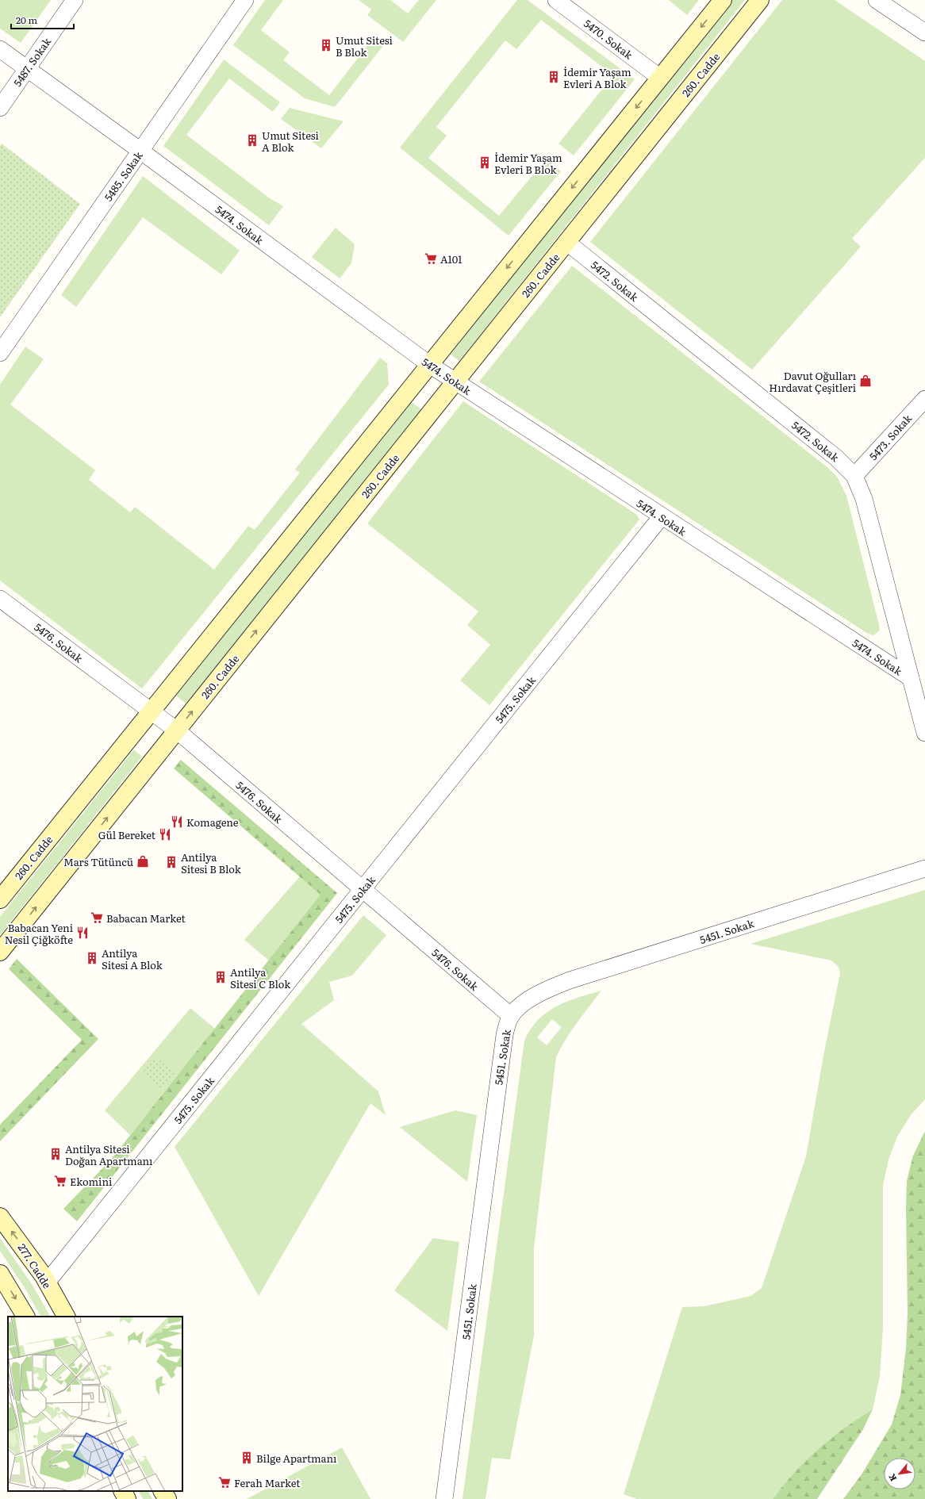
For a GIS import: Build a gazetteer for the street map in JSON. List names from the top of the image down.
{
  "streets": {
    "street": [
      "5470. Sokak",
      "5487. Sokak",
      "260. Cadde",
      "5485. Sokak",
      "5474. Sokak",
      "5472. Sokak",
      "5473. Sokak",
      "5476. Sokak",
      "5475. Sokak",
      "5451. Sokak",
      "277. Cadde"
    ]
  },
  "crossings": [
    ["5470. Sokak", "260. Cadde"],
    ["5487. Sokak", "5474. Sokak"],
    ["260. Cadde", "5474. Sokak"],
    ["260. Cadde", "5472. Sokak"],
    ["260. Cadde", "5476. Sokak"],
    ["5485. Sokak", "5474. Sokak"],
    ["5474. Sokak", "5472. Sokak"],
    ["5474. Sokak", "5475. Sokak"],
    ["5472. Sokak", "5473. Sokak"],
    ["5476. Sokak", "5475. Sokak"],
    ["5476. Sokak", "5451. Sokak"],
    ["5475. Sokak", "277. Cadde"]
  ],
  "places": {
    "building": [
      "Umut Sitesi B Blok",
      "İdemir Yaşam Evleri A Blok",
      "Umut Sitesi A Blok",
      "İdemir Yaşam Evleri B Blok",
      "Antilya Sitesi B Blok",
      "Antilya Sitesi A Blok",
      "Antilya Sitesi C Blok",
      "Antilya Sitesi Doğan Apartmanı",
      "Bilge Apartmanı"
    ],
    "supermarket": [
      "A101",
      "Babacan Market",
      "Ekomini",
      "Ferah Market"
    ],
    "shop": ["Davut Oğulları Hırdavat Çeşitleri", "Mars Tütüncü"],
    "restaurant": ["Komagene", "Gül Bereket", "Babacan Yeni Nesil Çiğköfte"]
  },
  "scale_bar": "20 m",
  "north": "bottom left"
}
